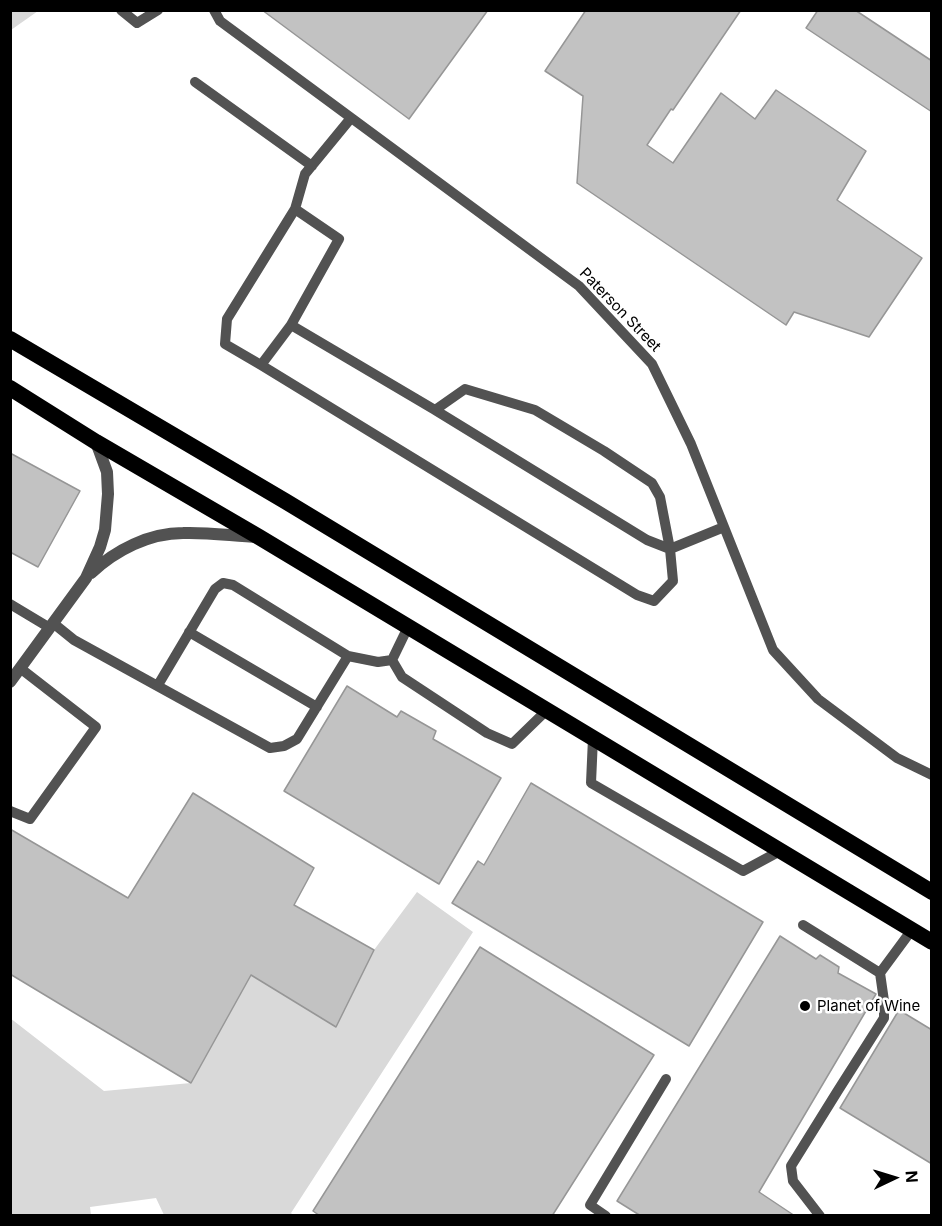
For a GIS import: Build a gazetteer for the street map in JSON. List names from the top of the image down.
{
  "streets": {
    "lane": ["Paterson Street"]
  },
  "places": ["Planet of Wine"],
  "north": "right"
}
